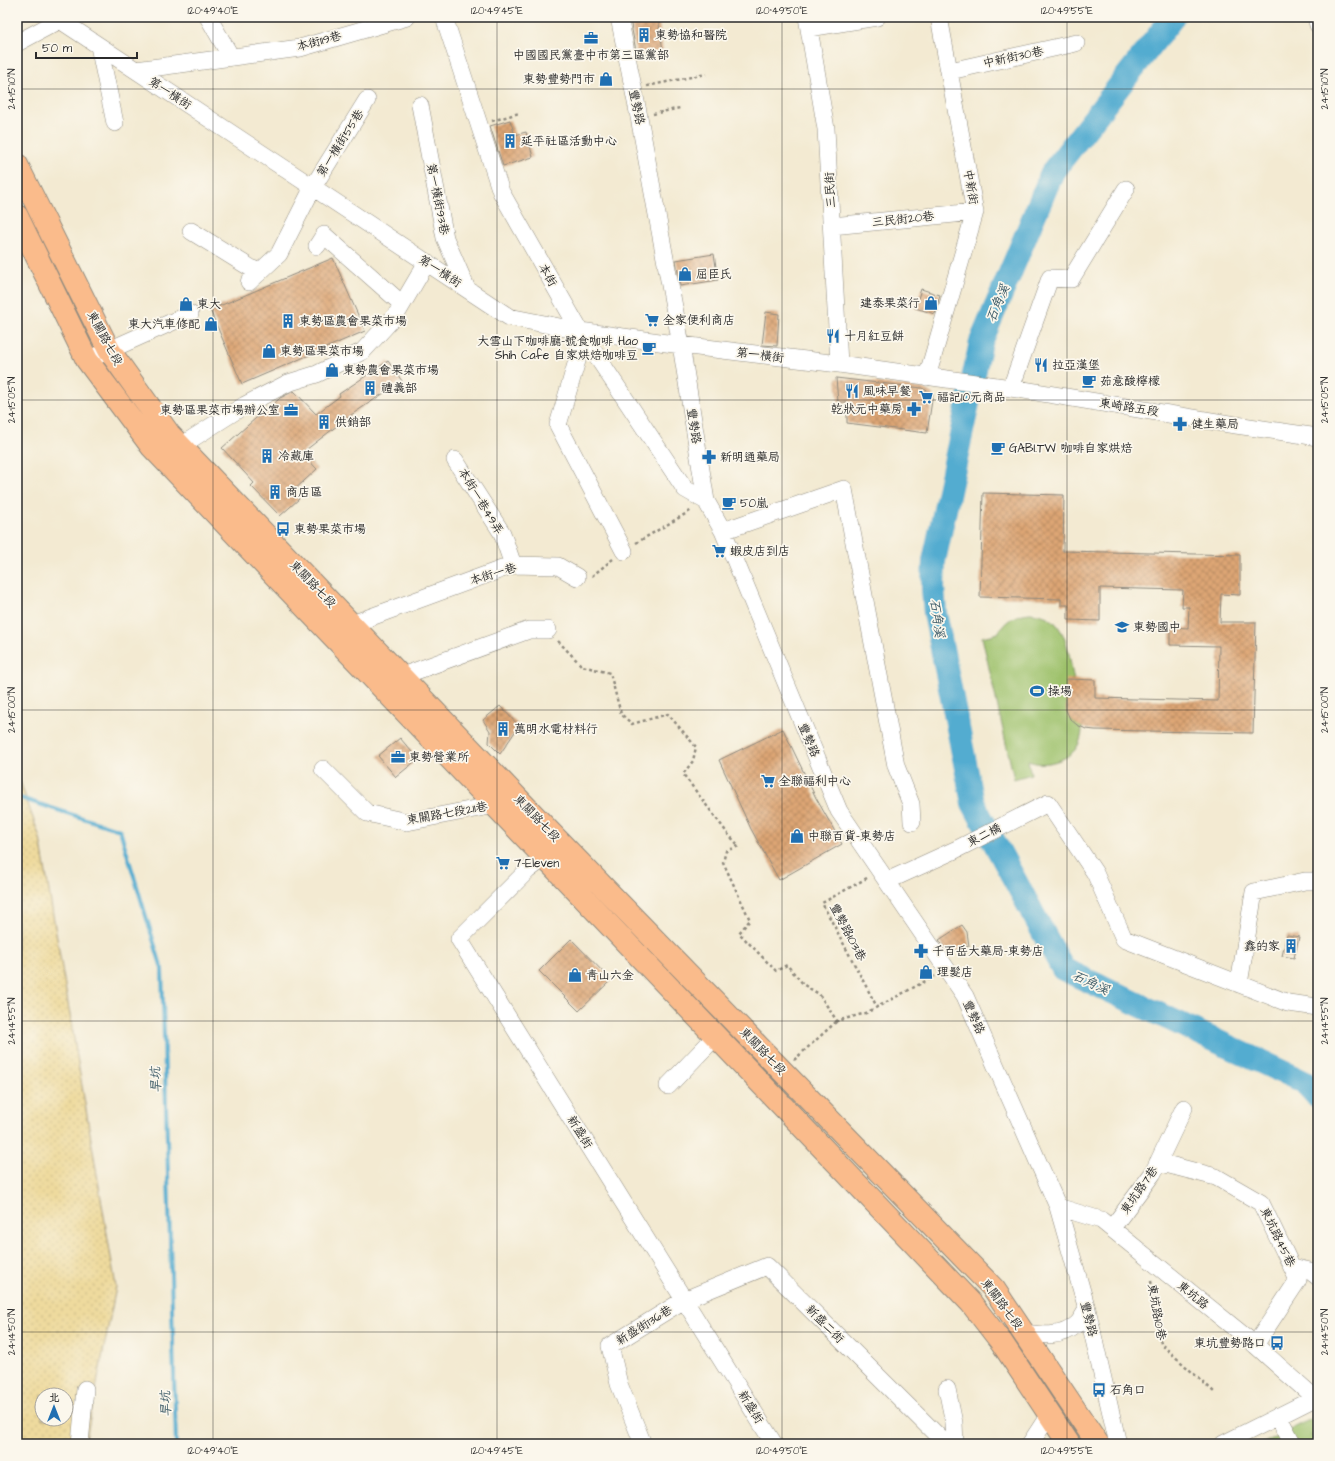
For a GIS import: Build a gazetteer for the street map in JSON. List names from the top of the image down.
{
  "streets": {
    "main road": ["東關路七段"],
    "street": [
      "本街119巷",
      "中新街30巷",
      "第一橫街",
      "豐勢路",
      "第一橫街55巷",
      "中新街",
      "三民街",
      "第一橫街93巷",
      "三民街20巷",
      "本街",
      "東崎路五段",
      "本街一巷49弄",
      "本街一巷",
      "東關路七段211巷",
      "東二橋",
      "新盛街",
      "東坑路7巷",
      "東坑路45巷",
      "東坑路",
      "新盛二街",
      "新盛街136巷"
    ],
    "path": ["豐勢路103巷", "東坑路10巷"]
  },
  "crossings": [
    ["本街119巷", "第一橫街"],
    ["中新街30巷", "中新街"],
    ["第一橫街", "豐勢路"],
    ["第一橫街", "第一橫街55巷"],
    ["第一橫街", "中新街"],
    ["第一橫街", "三民街"],
    ["第一橫街", "第一橫街93巷"],
    ["第一橫街", "本街"],
    ["第一橫街", "東崎路五段"],
    ["豐勢路", "本街"],
    ["豐勢路", "東二橋"],
    ["豐勢路", "豐勢路103巷"],
    ["豐勢路", "東坑路"],
    ["中新街", "三民街20巷"],
    ["中新街", "東崎路五段"],
    ["三民街", "三民街20巷"],
    ["東關路七段", "本街一巷"],
    ["東關路七段", "東關路七段211巷"],
    ["東關路七段", "新盛街"],
    ["本街一巷49弄", "本街一巷"],
    ["東二橋", "豐勢路103巷"],
    ["新盛街", "新盛二街"],
    ["新盛街", "新盛街136巷"],
    ["東坑路7巷", "東坑路45巷"],
    ["東坑路7巷", "東坑路"],
    ["東坑路45巷", "東坑路"],
    ["東坑路", "東坑路10巷"],
    ["新盛二街", "新盛街136巷"]
  ],
  "water": ["石角溪", "旱坑"],
  "places": {
    "building": [
      "東勢協和醫院",
      "延平社區活動中心",
      "東勢區農會果菜市場",
      "禮義部",
      "供銷部",
      "冷藏庫",
      "商店區",
      "萬明水電材料行",
      "鑫的家"
    ],
    "office": ["中國國民黨臺中市第三區黨部", "東勢區果菜市場辦公室", "東勢營業所"],
    "shop": [
      "東勢豐勢門市",
      "屈臣氏",
      "建泰果菜行",
      "東大",
      "東大汽車修配",
      "東勢區果菜市場",
      "東勢農會果菜市場",
      "中聯百貨-東勢店",
      "理髮店",
      "青山六金"
    ],
    "supermarket": [
      "全家便利商店",
      "福記10元商品",
      "蝦皮店到店",
      "全聯福利中心",
      "7-Eleven"
    ],
    "restaurant": ["十月紅豆餅", "拉亞漢堡", "風味早餐"],
    "cafe": [
      "大雪山下咖啡廳-號食咖啡 Hao Shih Cafe 自家烘焙咖啡豆",
      "茹意酸檸檬",
      "GABI.TW 咖啡自家烘焙",
      "50嵐"
    ],
    "pharmacy": [
      "乾狀元中藥房",
      "健生藥局",
      "新明通藥局",
      "千百岳大藥局-東勢店"
    ],
    "bus stop": ["東勢果菜市場", "東坑豐勢路口", "石角口"],
    "school or university": ["東勢國中"],
    "sports": ["操場"]
  },
  "scale_bar": "50 m",
  "north": "top",
  "coordinates": [
    "120°49'40\"E",
    "120°49'45\"E",
    "120°49'50\"E",
    "120°49'55\"E",
    "24°15'10\"N",
    "24°15'05\"N",
    "24°15'00\"N",
    "24°14'55\"N",
    "24°14'50\"N"
  ]
}
